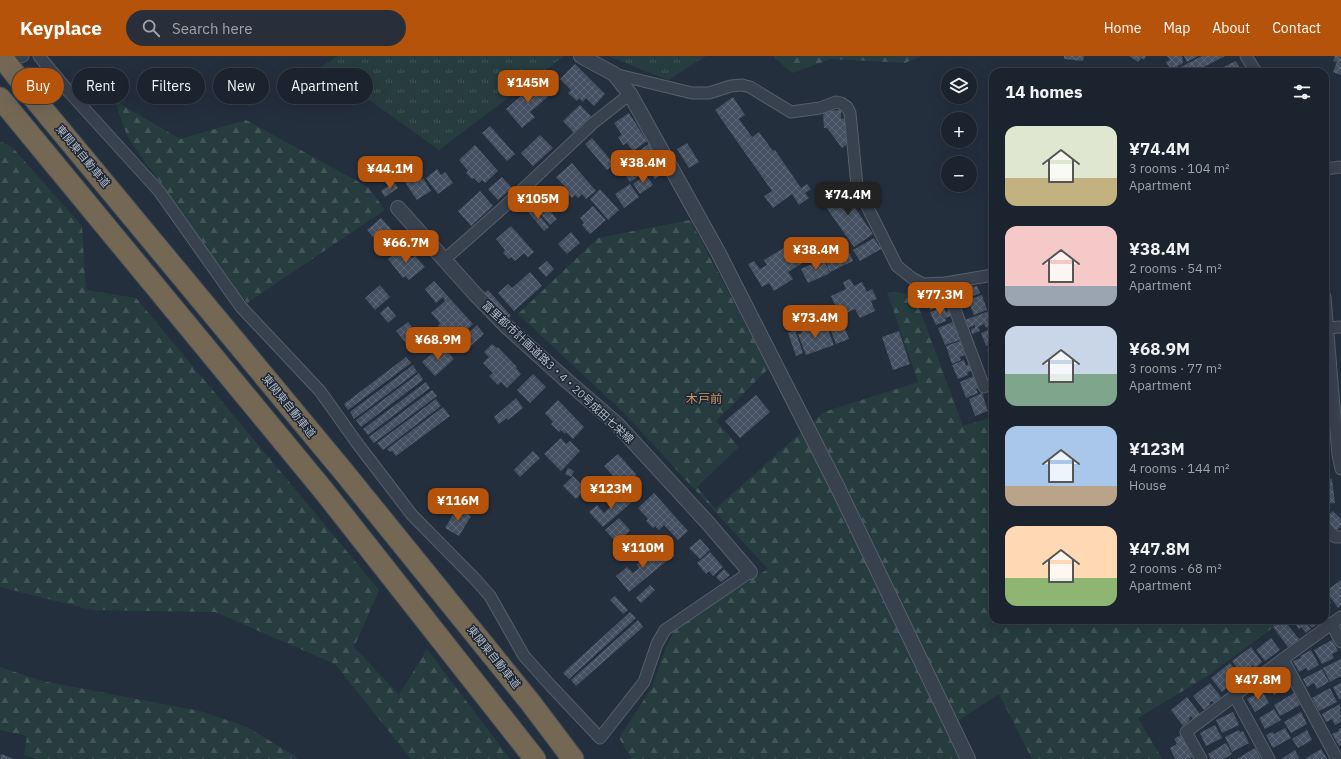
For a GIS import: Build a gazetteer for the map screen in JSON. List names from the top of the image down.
{
  "streets": {
    "highway": ["東関東自動車道"],
    "street": ["富里都市計画道路3・4・20号成田七栄線"]
  },
  "districts": ["木戸前"],
  "page": {
    "header": "Keyplace",
    "search": "Search here",
    "nav": [
      "Home",
      "Map",
      "About",
      "Contact"
    ],
    "map_buttons": ["+", "−"],
    "chip": [
      "Buy",
      "Rent",
      "Filters",
      "New",
      "Apartment"
    ],
    "heading": "14 homes",
    "price": [
      "¥145M",
      "¥38.4M",
      "¥44.1M",
      "¥74.4M",
      "¥105M",
      "¥66.7M",
      "¥38.4M",
      "¥77.3M",
      "¥73.4M",
      "¥68.9M",
      "¥123M",
      "¥116M",
      "¥110M",
      "¥47.8M"
    ],
    "list": [
      {
        "name": "¥74.4M",
        "note": "3 rooms · 104 m² · Apartment"
      },
      {
        "name": "¥38.4M",
        "note": "2 rooms · 54 m² · Apartment"
      },
      {
        "name": "¥68.9M",
        "note": "3 rooms · 77 m² · Apartment"
      },
      {
        "name": "¥123M",
        "note": "4 rooms · 144 m² · House"
      },
      {
        "name": "¥47.8M",
        "note": "2 rooms · 68 m² · Apartment"
      }
    ]
  }
}
